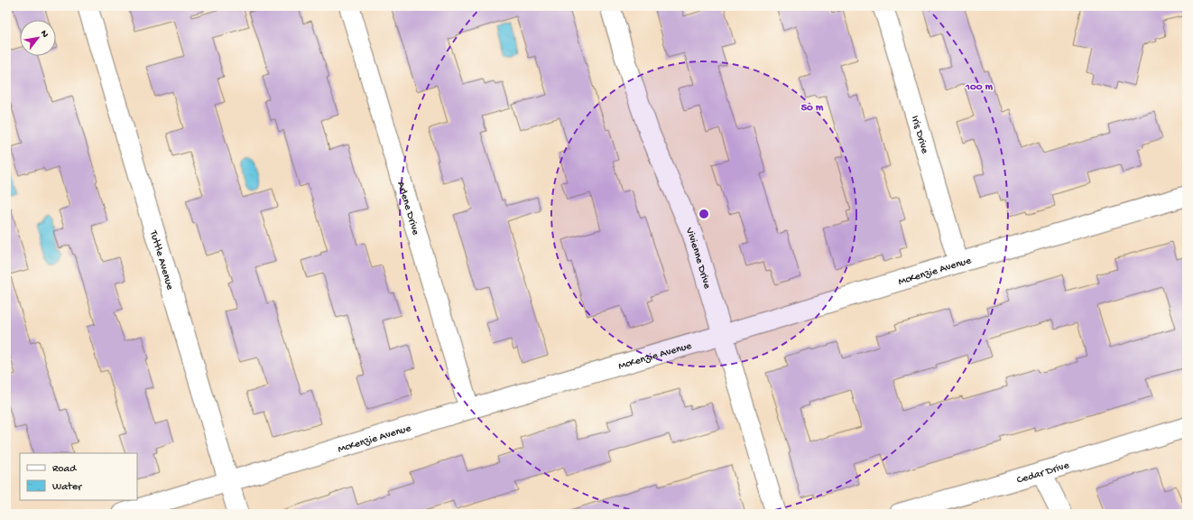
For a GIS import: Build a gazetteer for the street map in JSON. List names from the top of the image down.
{
  "streets": {
    "street": [
      "Iris Drive",
      "Arlene Drive",
      "Vivienne Drive",
      "Tuttle Avenue",
      "McKenzie Avenue",
      "Cedar Drive"
    ]
  },
  "crossings": [
    ["Iris Drive", "McKenzie Avenue"],
    ["Arlene Drive", "McKenzie Avenue"],
    ["Vivienne Drive", "McKenzie Avenue"],
    ["Tuttle Avenue", "McKenzie Avenue"]
  ],
  "legend": ["Road", "Water"],
  "north": "top right",
  "rings": ["100 m", "50 m"]
}
